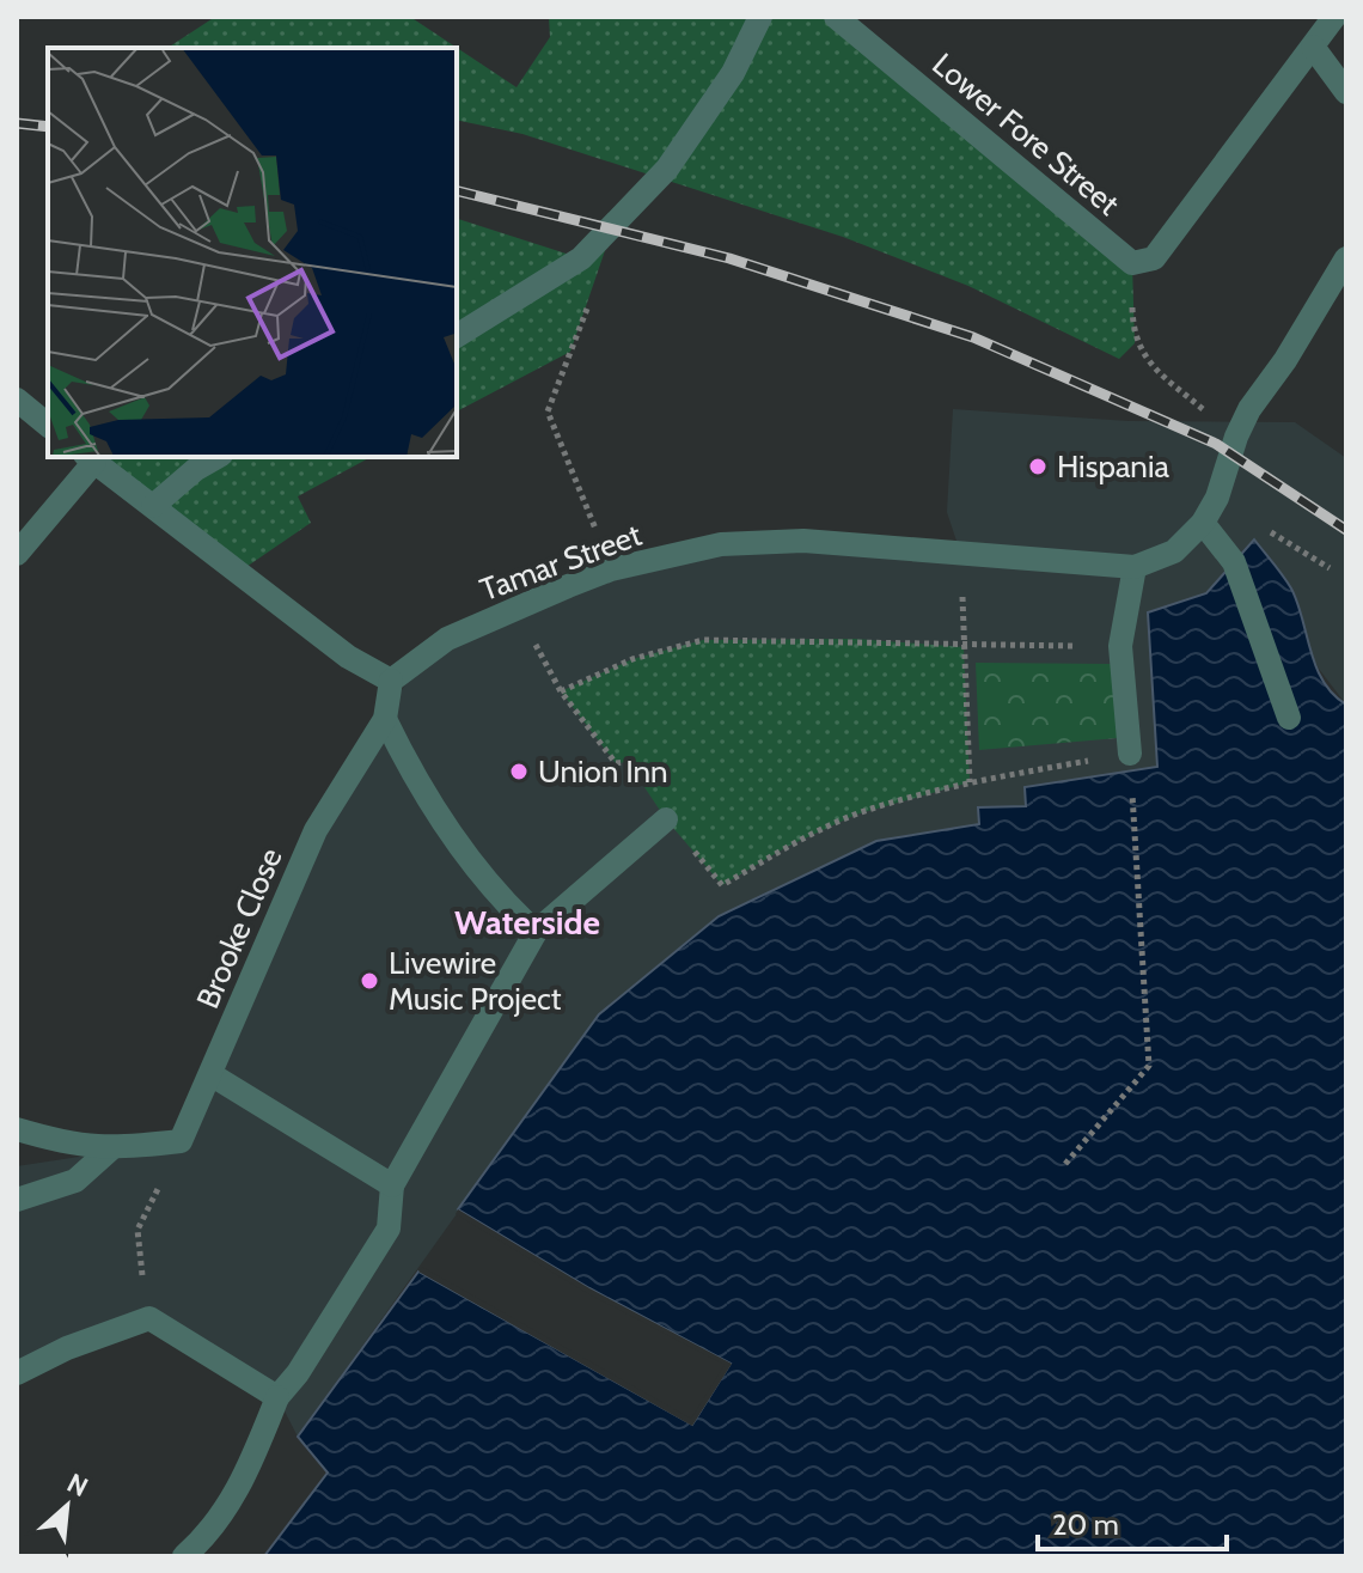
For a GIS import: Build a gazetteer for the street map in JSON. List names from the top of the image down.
{
  "streets": {
    "street": ["Lower Fore Street", "Tamar Street", "Brooke Close"]
  },
  "crossings": [
    ["Tamar Street", "Brooke Close"]
  ],
  "districts": ["Waterside"],
  "places": ["Hispania", "Union Inn", "Livewire Music Project"],
  "scale_bar": "20 m",
  "north": "top right"
}
